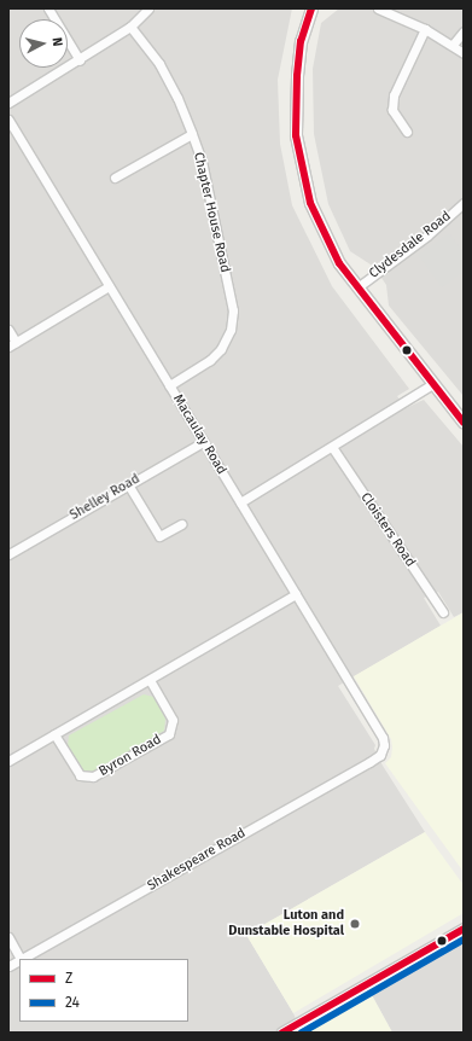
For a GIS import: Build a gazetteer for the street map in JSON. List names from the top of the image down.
{
  "streets": {
    "street": [
      "Chapter House Road",
      "Clydesdale Road",
      "Macaulay Road",
      "Shelley Road",
      "Cloisters Road",
      "Byron Road",
      "Shakespeare Road"
    ]
  },
  "crossings": [
    ["Chapter House Road", "Macaulay Road"],
    ["Macaulay Road", "Shelley Road"],
    ["Macaulay Road", "Shakespeare Road"]
  ],
  "places": ["Luton and Dunstable Hospital"],
  "lines": ["transit line Z", "transit line 24"],
  "legend": ["Z", "24"],
  "north": "right"
}
